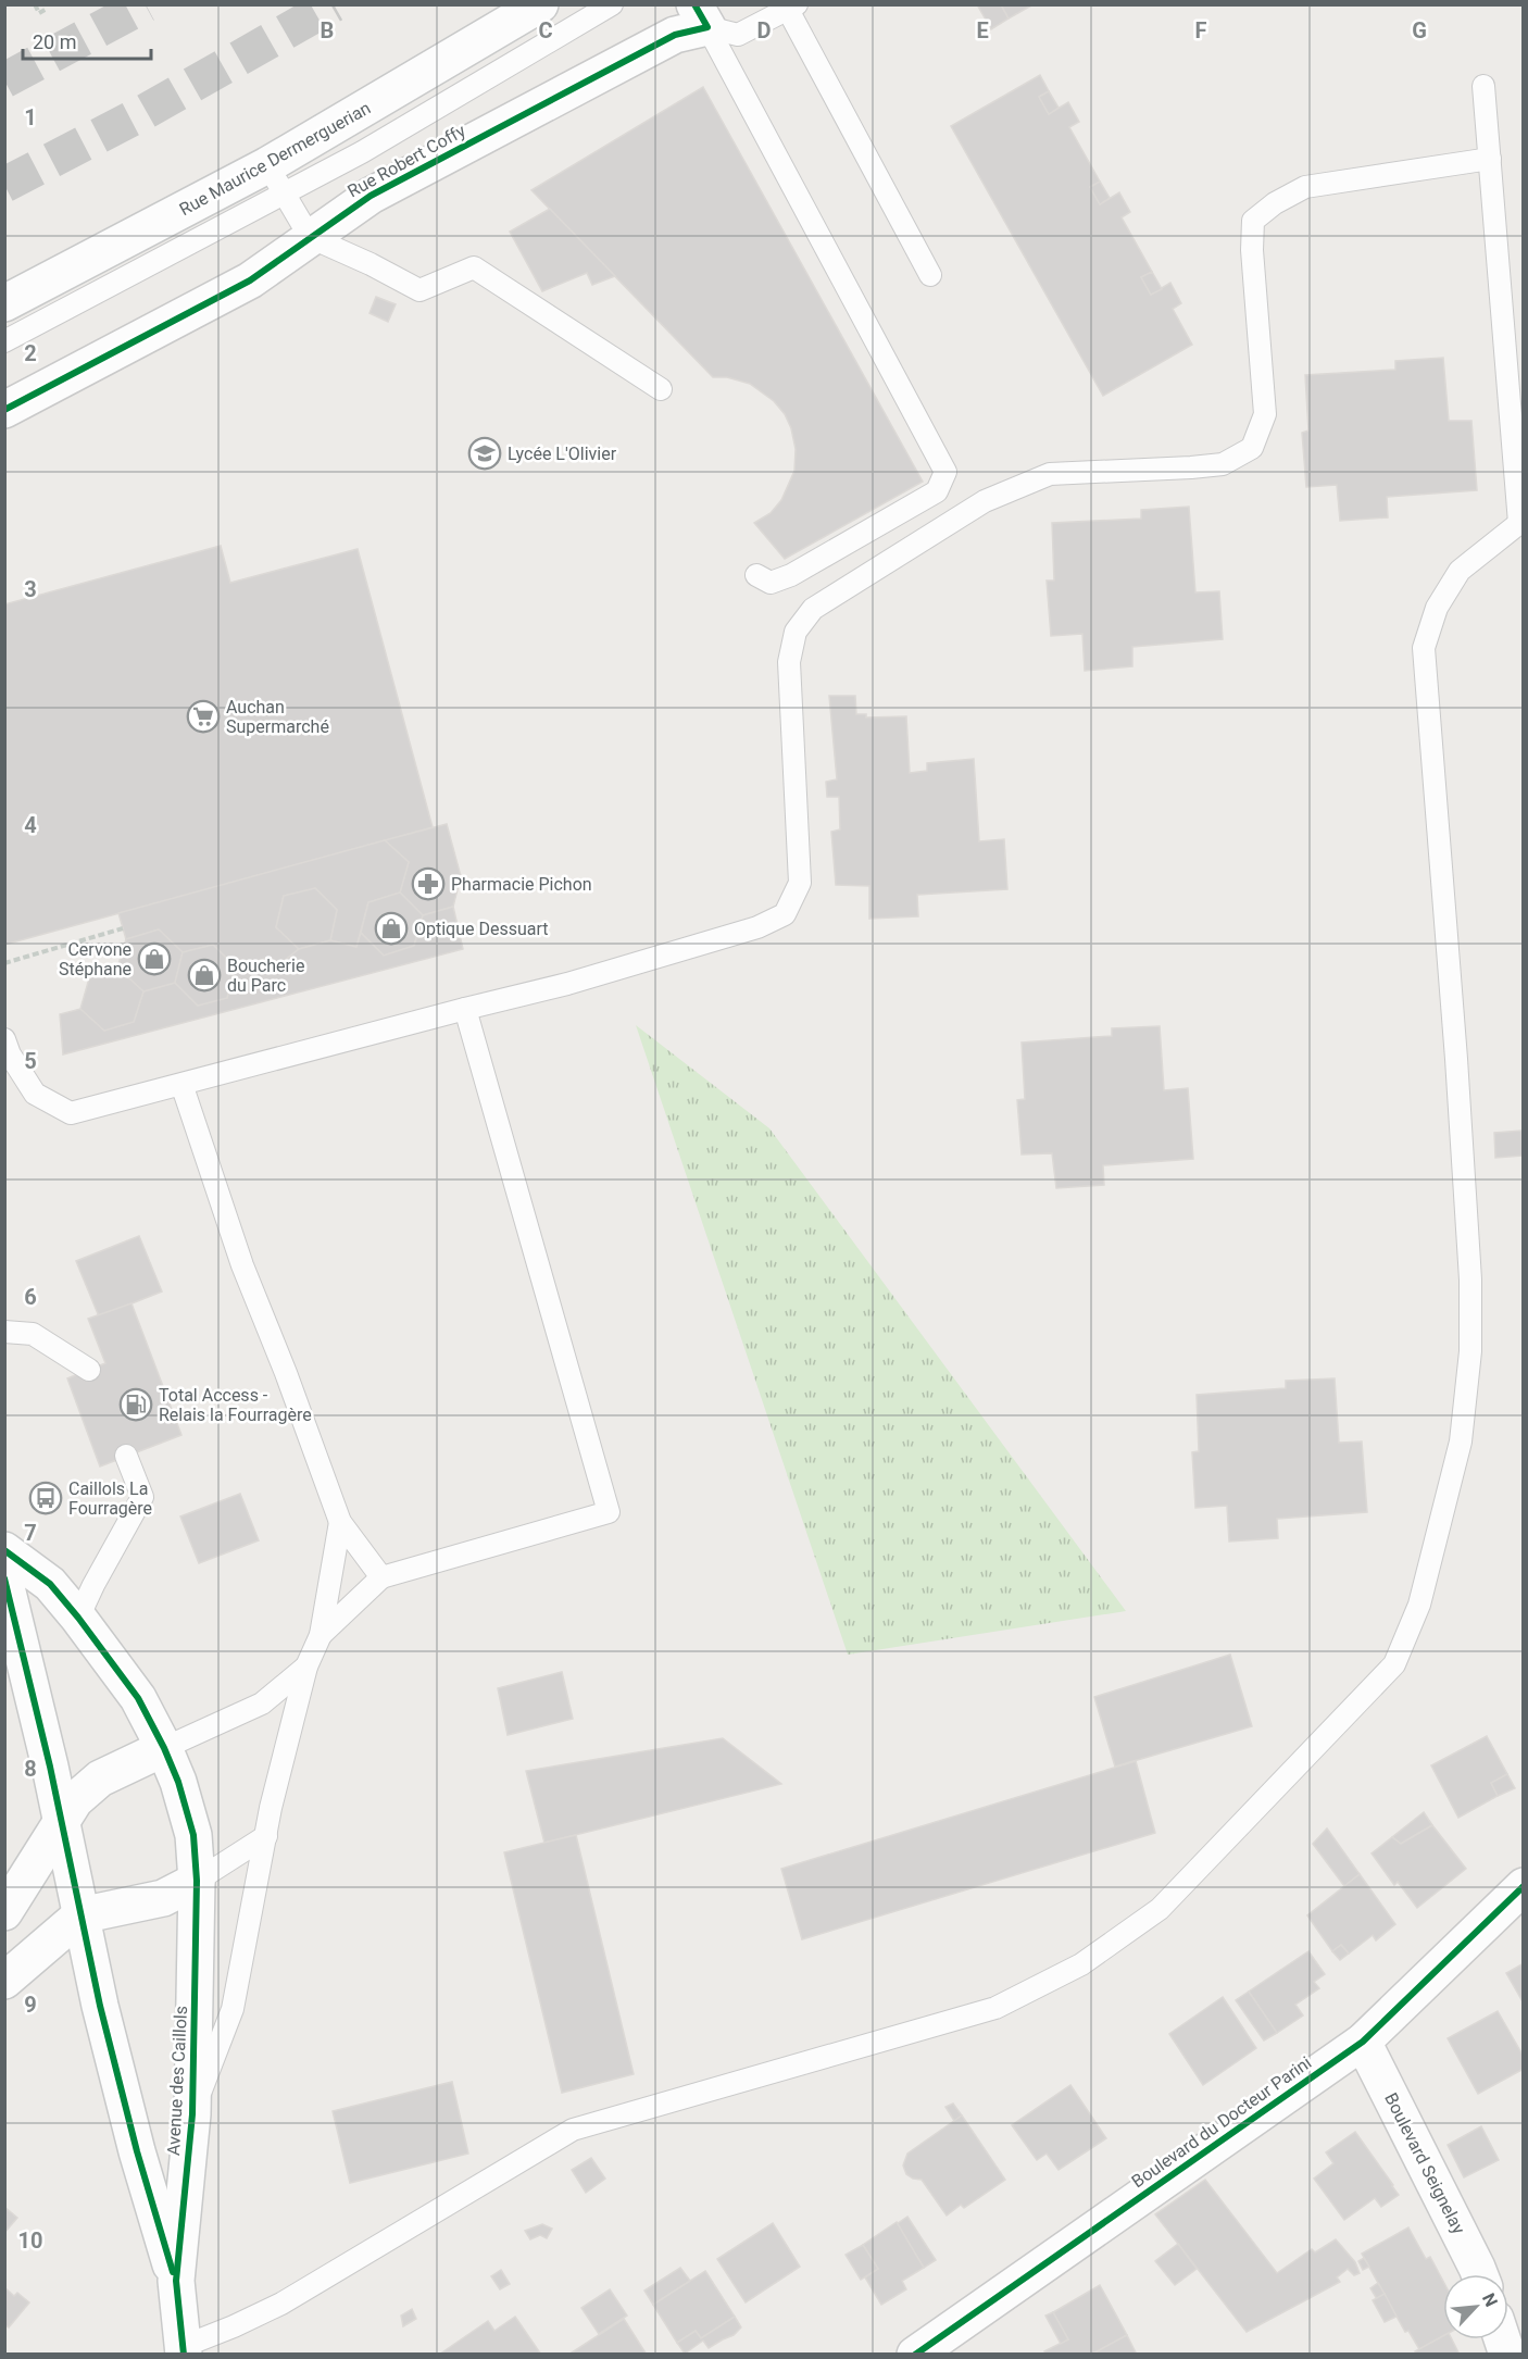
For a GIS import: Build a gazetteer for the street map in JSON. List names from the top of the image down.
{
  "streets": {
    "street": [
      "Rue Maurice Dermerguerian",
      "Rue Robert Coffy",
      "Avenue des Caillols",
      "Boulevard du Docteur Parini",
      "Boulevard Seignelay"
    ]
  },
  "crossings": [
    ["Boulevard du Docteur Parini", "Boulevard Seignelay"]
  ],
  "places": {
    "school or university": ["Lycée L'Olivier"],
    "supermarket": ["Auchan Supermarché"],
    "pharmacy": ["Pharmacie Pichon"],
    "shop": ["Optique Dessuart", "Cervone Stéphane", "Boucherie du Parc"],
    "fuel station": ["Total Access - Relais la Fourragère"],
    "bus stop": ["Caillols La Fourragère"]
  },
  "scale_bar": "20 m",
  "north": "top right",
  "grid": {
    "columns": [
      "B",
      "C",
      "D",
      "E",
      "F",
      "G"
    ],
    "rows": [
      "1",
      "2",
      "3",
      "4",
      "5",
      "6",
      "7",
      "8",
      "9",
      "10"
    ]
  }
}
